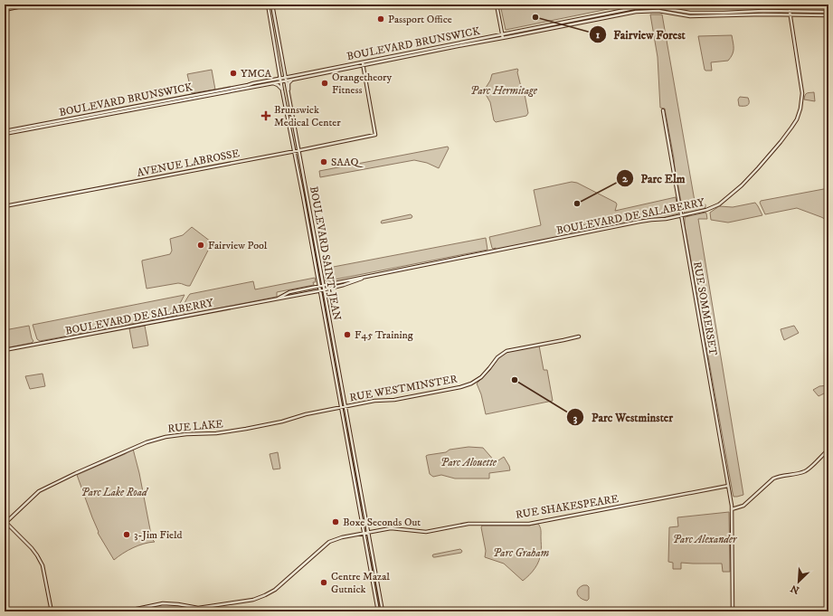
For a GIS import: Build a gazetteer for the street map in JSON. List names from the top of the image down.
{
  "streets": {
    "street": [
      "BOULEVARD BRUNSWICK",
      "AVENUE LABROSSE",
      "BOULEVARD DE SALABERRY",
      "BOULEVARD SAINT-JEAN",
      "RUE SOMMERSET",
      "RUE WESTMINSTER",
      "RUE LAKE",
      "RUE SHAKESPEARE"
    ]
  },
  "crossings": [
    ["BOULEVARD BRUNSWICK", "AVENUE LABROSSE"],
    ["BOULEVARD BRUNSWICK", "BOULEVARD DE SALABERRY"],
    ["BOULEVARD BRUNSWICK", "BOULEVARD SAINT-JEAN"],
    ["AVENUE LABROSSE", "BOULEVARD SAINT-JEAN"],
    ["BOULEVARD DE SALABERRY", "BOULEVARD SAINT-JEAN"],
    ["BOULEVARD DE SALABERRY", "RUE SOMMERSET"],
    ["BOULEVARD SAINT-JEAN", "RUE WESTMINSTER"],
    ["BOULEVARD SAINT-JEAN", "RUE LAKE"],
    ["BOULEVARD SAINT-JEAN", "RUE SHAKESPEARE"],
    ["RUE SOMMERSET", "RUE SHAKESPEARE"],
    ["RUE WESTMINSTER", "RUE LAKE"]
  ],
  "parks": [
    "Parc Hermitage",
    "Parc Alouette",
    "Parc Lake Road",
    "Parc Alexander",
    "Parc Graham"
  ],
  "places": {
    "other": [
      "Fairview Forest",
      "Passport Office",
      "YMCA",
      "Orangetheory Fitness",
      "SAAQ",
      "Parc Elm",
      "Fairview Pool",
      "F45 Training",
      "Parc Westminster",
      "Boxe Seconds Out",
      "3-Jim Field",
      "Centre Mazal Gutnick"
    ],
    "health": ["Brunswick Medical Center"]
  },
  "north": "bottom left"
}
